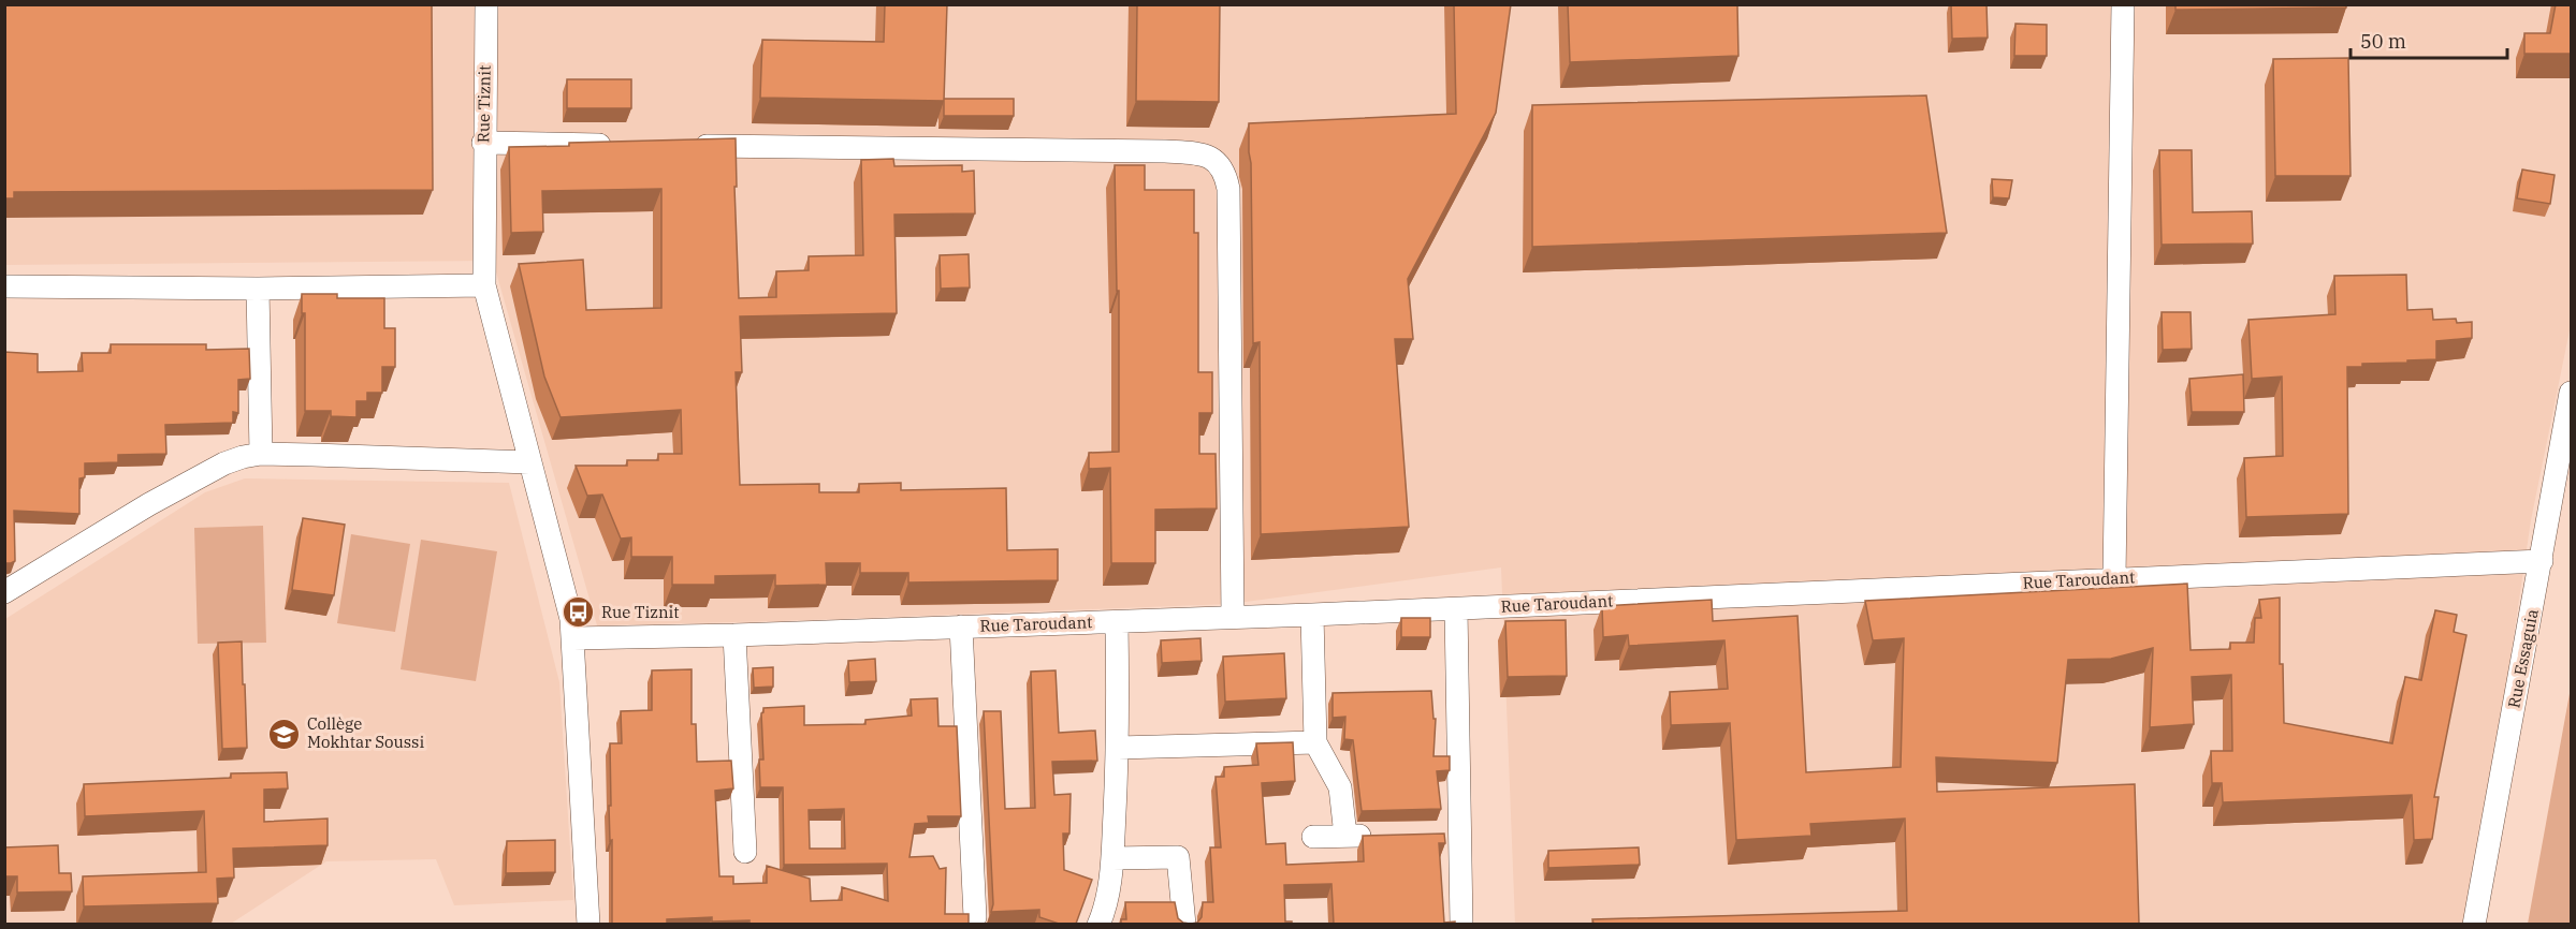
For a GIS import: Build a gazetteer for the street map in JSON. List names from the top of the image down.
{
  "streets": {
    "street": ["Rue Tiznit", "Rue Taroudant", "Rue Essaguia"]
  },
  "crossings": [
    ["Rue Tiznit", "Rue Taroudant"],
    ["Rue Taroudant", "Rue Essaguia"]
  ],
  "places": {
    "bus stop": ["Rue Tiznit"],
    "school or university": ["Collège Mokhtar Soussi"]
  },
  "scale_bar": "50 m"
}
